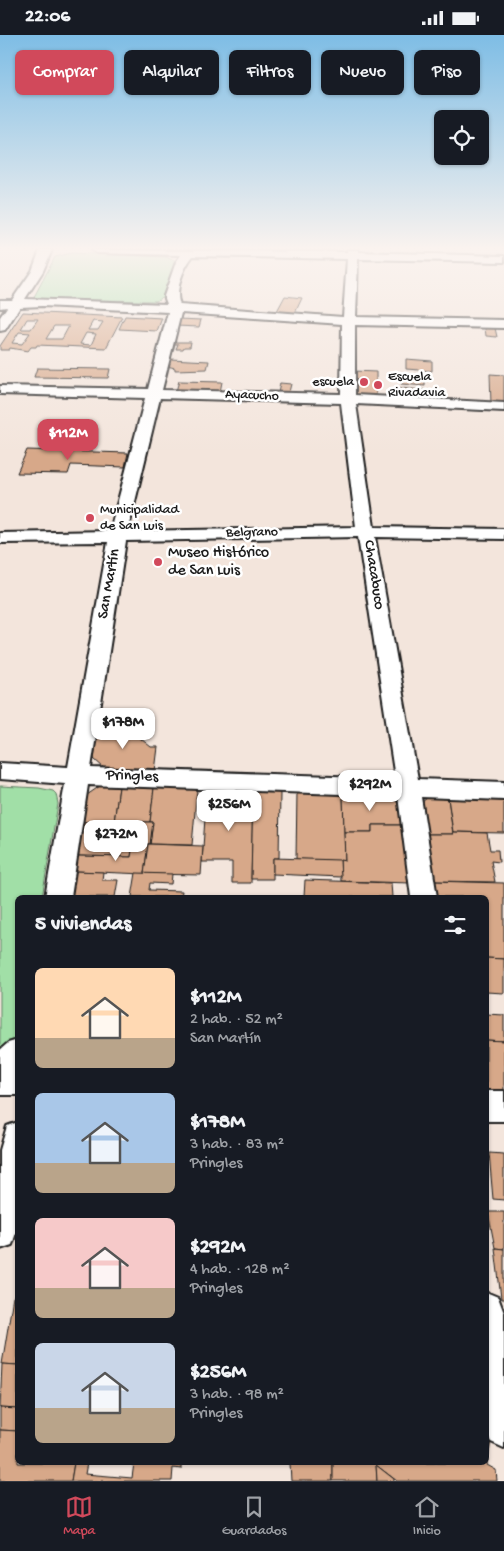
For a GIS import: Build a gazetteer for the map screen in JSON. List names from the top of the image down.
{
  "streets": {
    "street": [
      "Ayacucho",
      "Belgrano",
      "Chacabuco",
      "San Martín",
      "Pringles"
    ]
  },
  "crossings": [
    ["Ayacucho", "Chacabuco"],
    ["Ayacucho", "San Martín"],
    ["Belgrano", "Chacabuco"],
    ["Belgrano", "San Martín"],
    ["Chacabuco", "Pringles"],
    ["San Martín", "Pringles"]
  ],
  "places": [
    "escuela",
    "Escuela Rivadavia",
    "Municipalidad de San Luis",
    "Museo Histórico de San Luis"
  ],
  "page": {
    "status": "22:06",
    "chip": [
      "Comprar",
      "Alquilar",
      "Filtros",
      "Nuevo",
      "Piso"
    ],
    "price": [
      "$112M",
      "$178M",
      "$292M",
      "$256M",
      "$272M"
    ],
    "heading": "5 viviendas",
    "list": [
      {
        "name": "$112M",
        "note": "2 hab. · 52 m² · San Martín"
      },
      {
        "name": "$178M",
        "note": "3 hab. · 83 m² · Pringles"
      },
      {
        "name": "$292M",
        "note": "4 hab. · 128 m² · Pringles"
      },
      {
        "name": "$256M",
        "note": "3 hab. · 98 m² · Pringles"
      }
    ],
    "tabs": ["Mapa", "Guardados", "Inicio"]
  }
}
